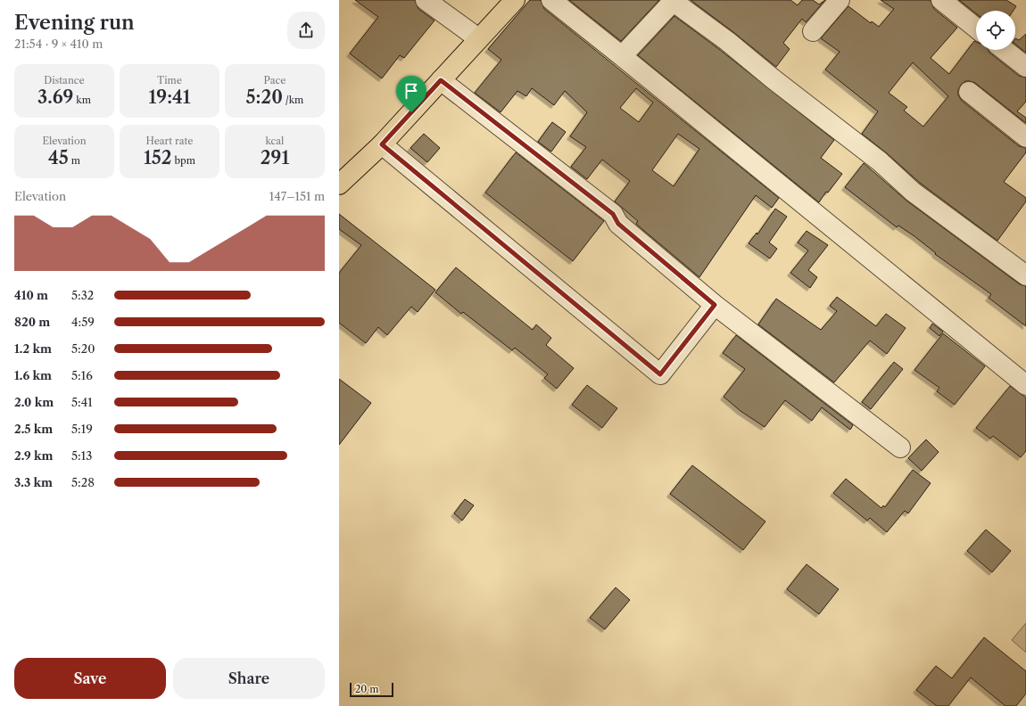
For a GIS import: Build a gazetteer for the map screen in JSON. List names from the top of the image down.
{
  "scale_bar": "20 m",
  "page": {
    "heading": ["Evening run", "21:54 · 9 × 410 m"],
    "stats": [
      ["Distance", "3.69 km"],
      ["Time", "19:41"],
      ["Pace", "5:20 /km"],
      ["Elevation", "45 m"],
      ["Heart rate", "152 bpm"],
      ["kcal", "291"]
    ],
    "chart": ["Elevation", "147–151 m"],
    "list": [
      {
        "name": "410 m",
        "note": "5:32"
      },
      {
        "name": "820 m",
        "note": "4:59"
      },
      {
        "name": "1.2 km",
        "note": "5:20"
      },
      {
        "name": "1.6 km",
        "note": "5:16"
      },
      {
        "name": "2.0 km",
        "note": "5:41"
      },
      {
        "name": "2.5 km",
        "note": "5:19"
      },
      {
        "name": "2.9 km",
        "note": "5:13"
      },
      {
        "name": "3.3 km",
        "note": "5:28"
      }
    ],
    "buttons": ["Save", "Share"],
    "scale": "20 m"
  }
}
